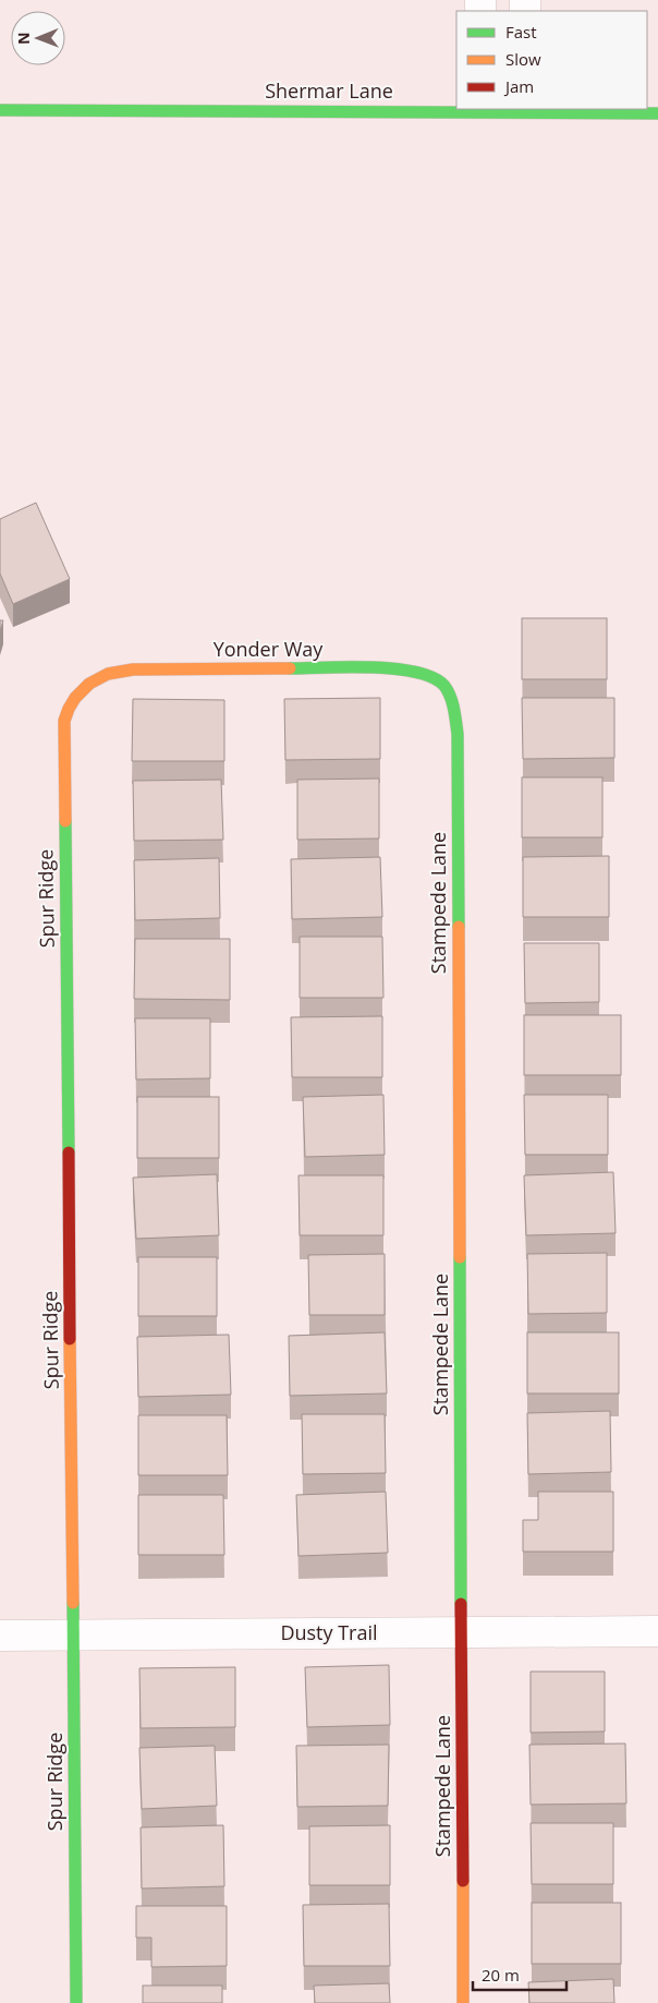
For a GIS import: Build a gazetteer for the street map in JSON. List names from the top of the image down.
{
  "streets": {
    "street": [
      "Shermar Lane",
      "Yonder Way",
      "Spur Ridge",
      "Stampede Lane",
      "Dusty Trail"
    ]
  },
  "crossings": [
    ["Yonder Way", "Spur Ridge"],
    ["Yonder Way", "Stampede Lane"],
    ["Spur Ridge", "Dusty Trail"],
    ["Stampede Lane", "Dusty Trail"]
  ],
  "legend": ["Fast", "Slow", "Jam"],
  "scale_bar": "20 m",
  "north": "left"
}
